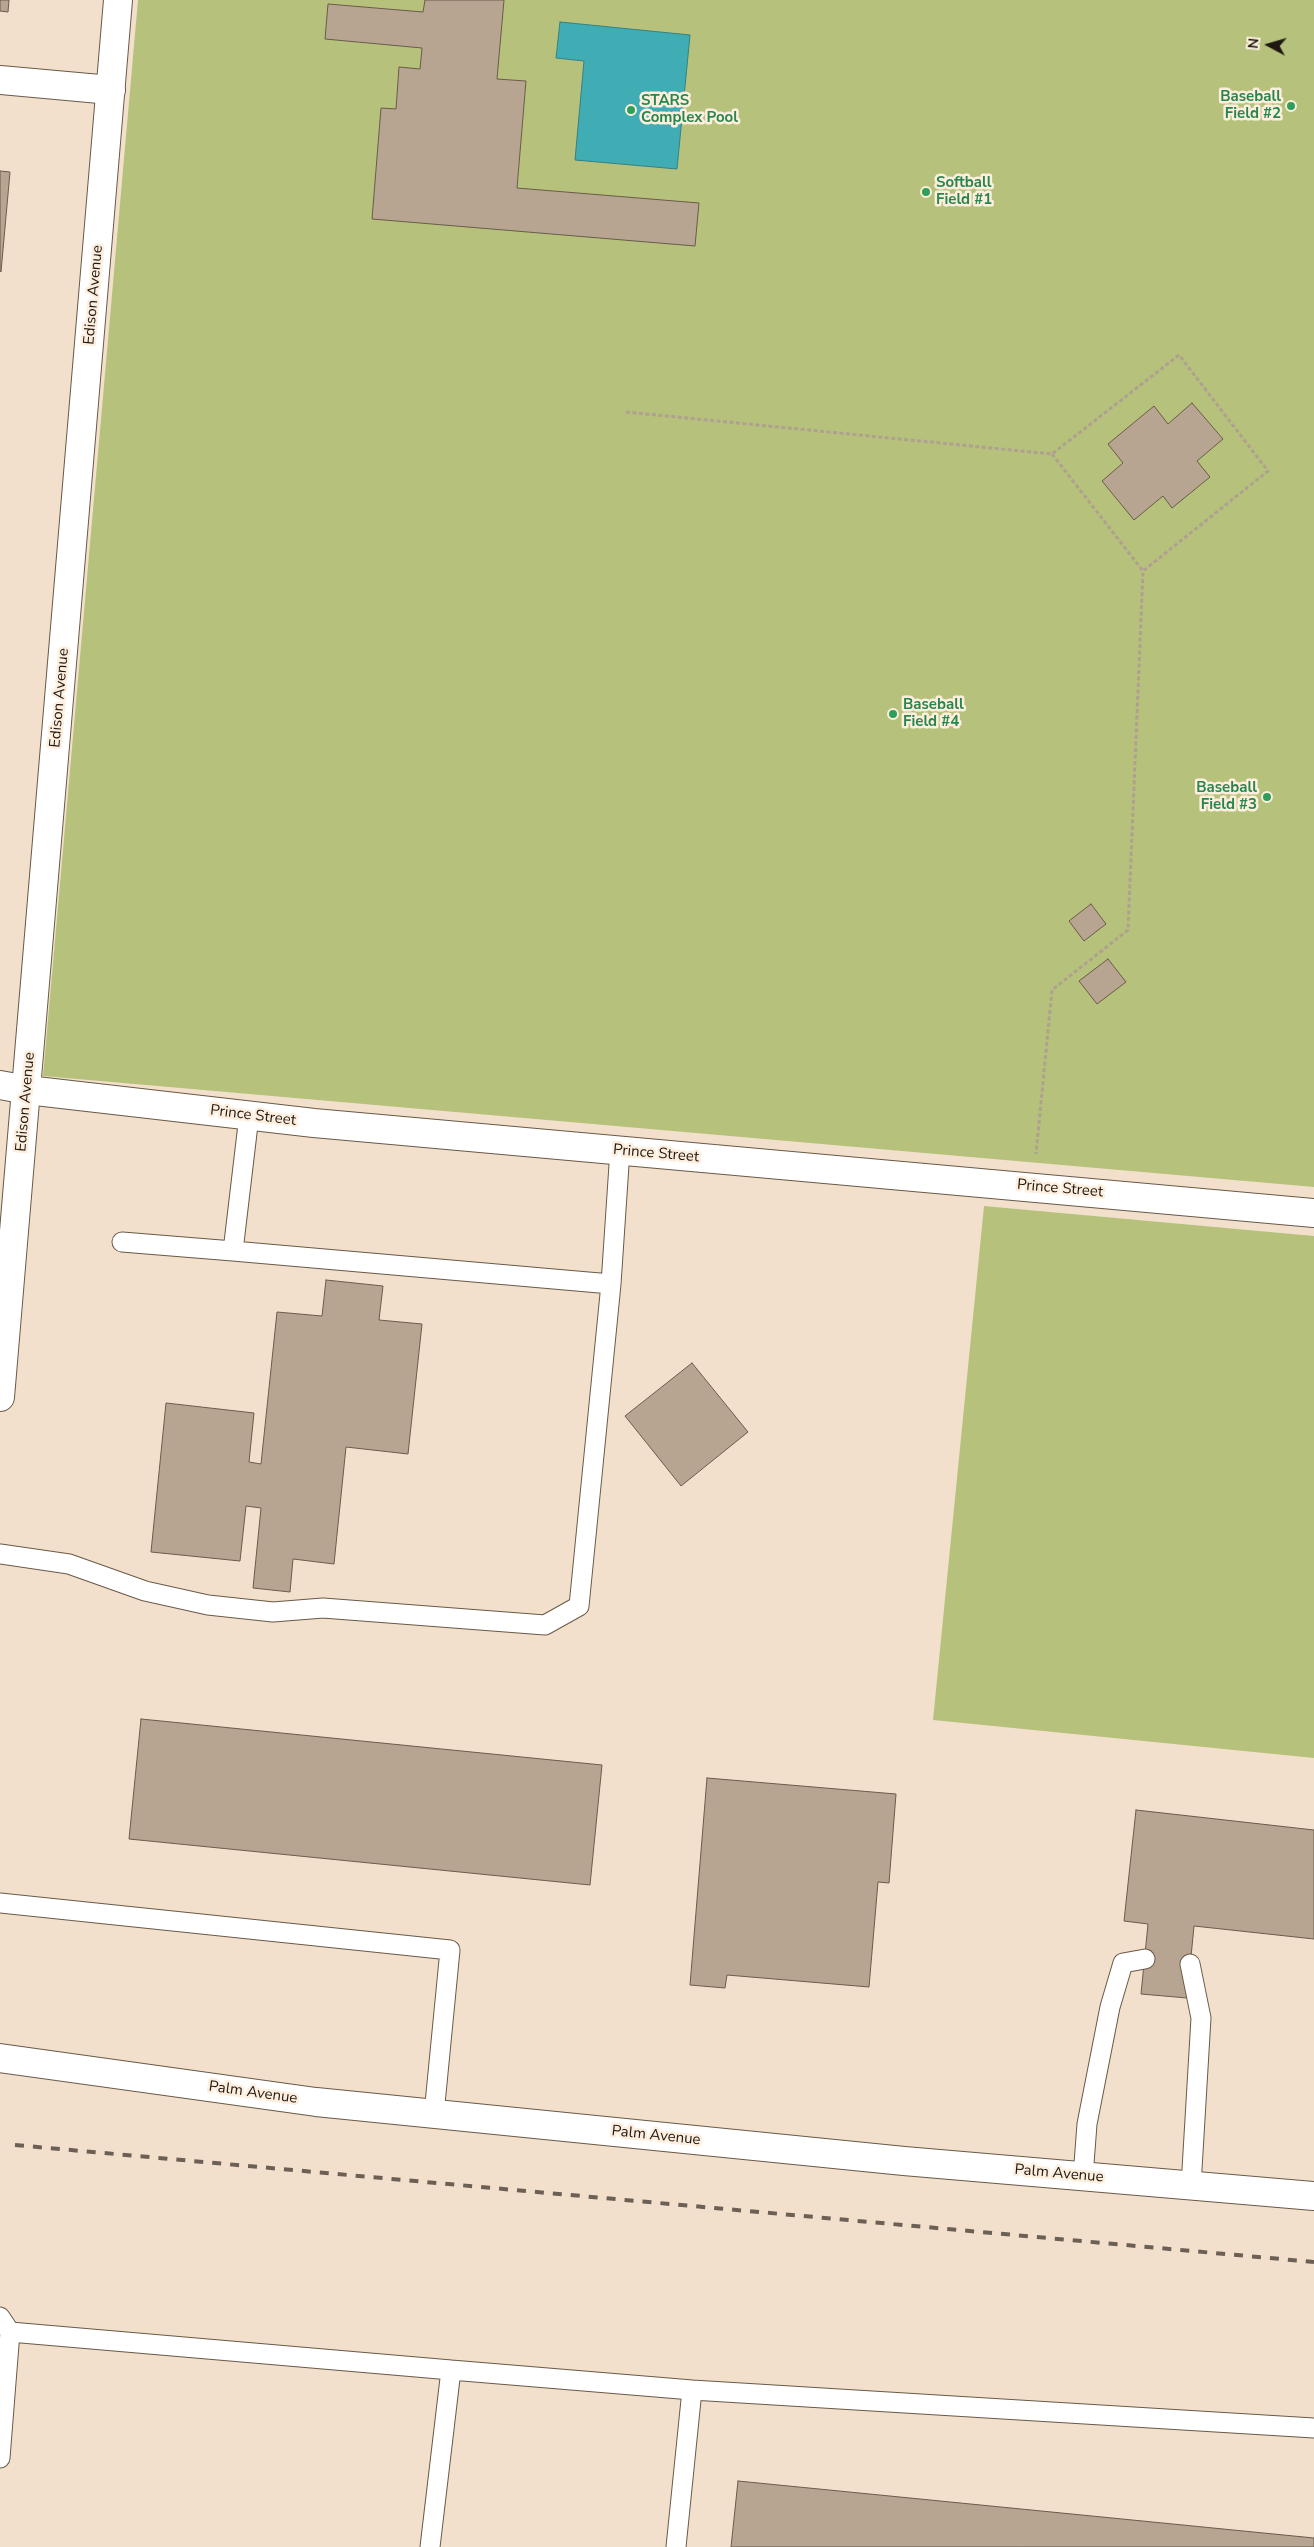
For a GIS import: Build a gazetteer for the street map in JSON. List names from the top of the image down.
{
  "streets": {
    "street": ["Edison Avenue", "Prince Street", "Palm Avenue"]
  },
  "crossings": [
    ["Edison Avenue", "Prince Street"]
  ],
  "places": [
    "Baseball Field #2",
    "STARS Complex Pool",
    "Softball Field #1",
    "Baseball Field #4",
    "Baseball Field #3"
  ],
  "north": "left"
}
